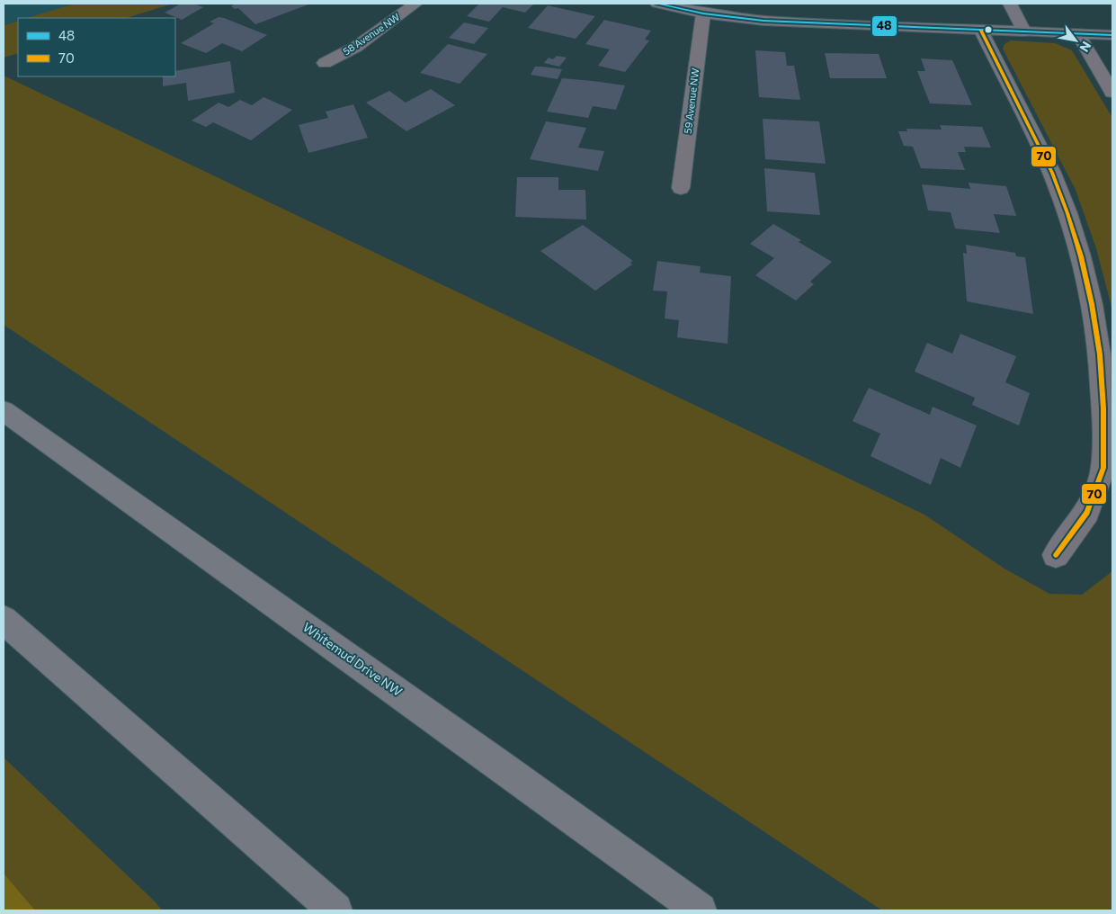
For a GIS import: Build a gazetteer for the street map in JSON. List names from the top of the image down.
{
  "streets": {
    "highway": ["Whitemud Drive NW"],
    "street": ["58 Avenue NW", "59 Avenue NW"]
  },
  "lines": ["transit line 48", "transit line 70"],
  "legend": ["48", "70"],
  "north": "bottom right"
}
